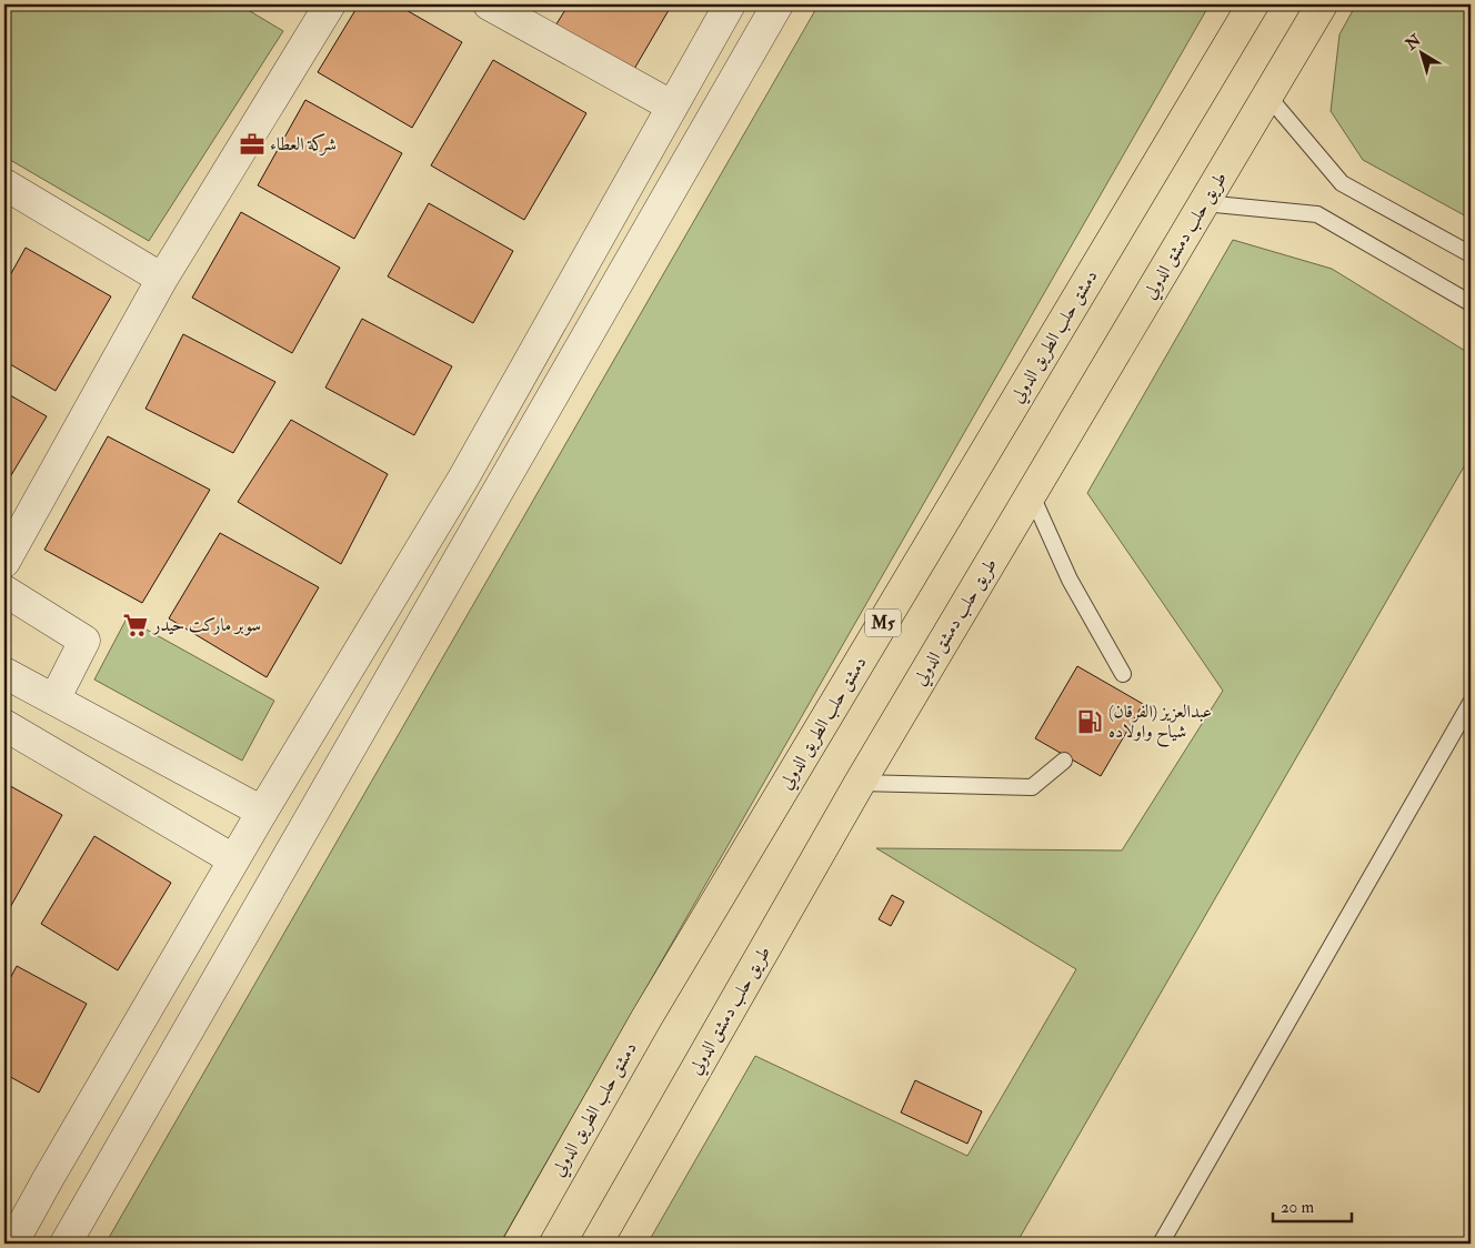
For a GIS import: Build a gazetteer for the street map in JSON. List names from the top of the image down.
{
  "streets": {
    "highway": ["طريق حلب دمشق الدولي", "دمشق حلب الطريق الدولي", "M5"]
  },
  "places": {
    "office": ["شركة العطاء"],
    "supermarket": ["سوبر ماركت حيدر"],
    "fuel station": ["(الفرقان) عبدالعزيز شياح واولاده"]
  },
  "scale_bar": "20 m",
  "north": "top left"
}
